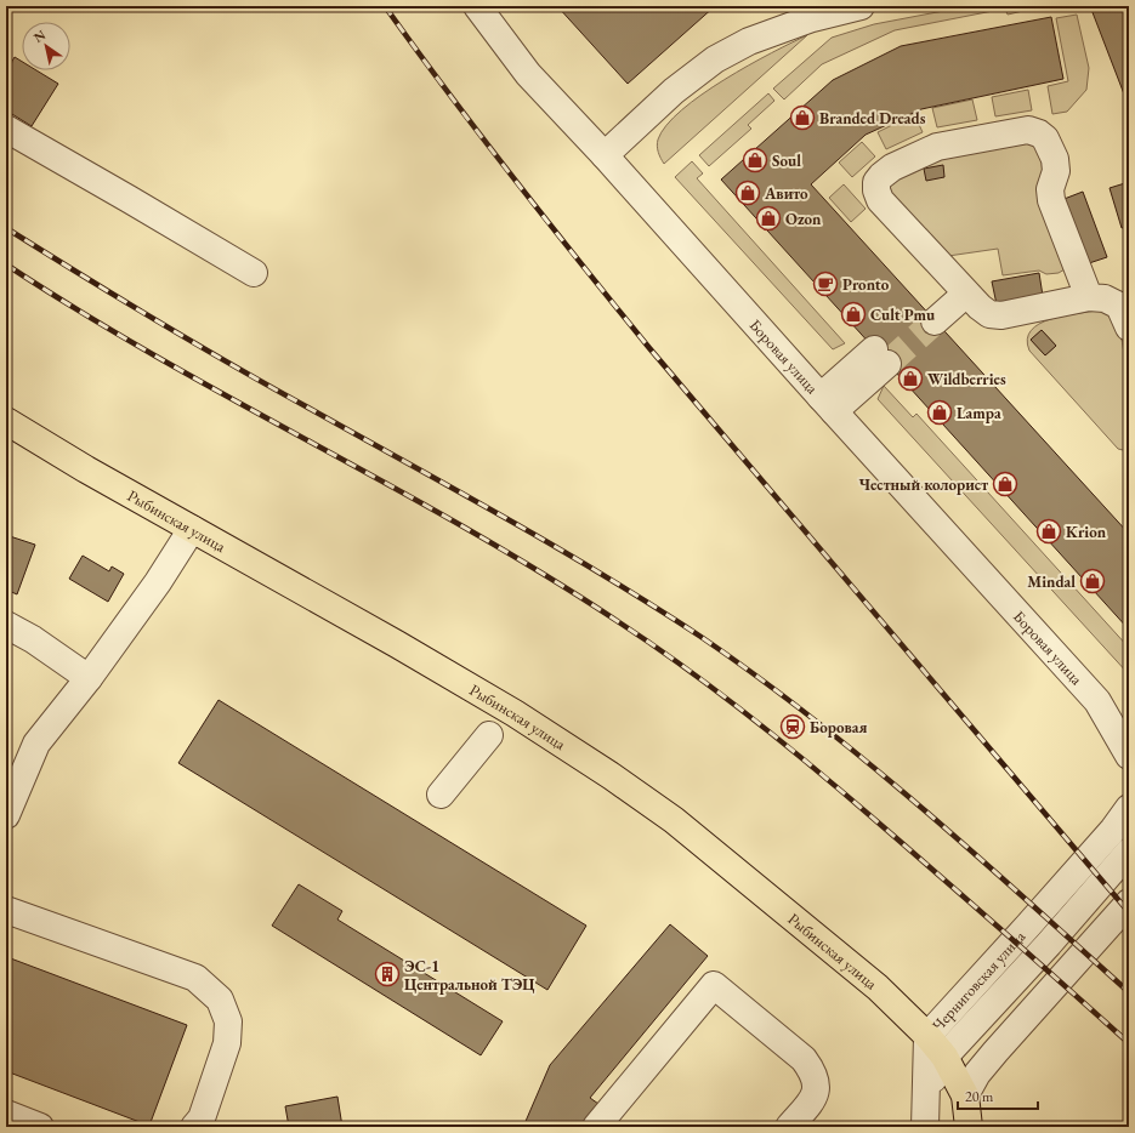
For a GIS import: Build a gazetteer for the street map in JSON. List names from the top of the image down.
{
  "streets": {
    "main road": ["Рыбинская улица"],
    "street": ["Боровая улица", "Черниговская улица"]
  },
  "crossings": [
    ["Рыбинская улица", "Черниговская улица"]
  ],
  "places": {
    "shop": [
      "Branded Dreads",
      "Soul",
      "Авито",
      "Ozon",
      "Cult Pmu",
      "Wildberries",
      "Lampa",
      "Честный колорист",
      "Krion",
      "Mindal"
    ],
    "cafe": ["Pronto"],
    "station": ["Боровая"],
    "building": ["ЭС-1 Центральной ТЭЦ"]
  },
  "scale_bar": "20 m",
  "north": "top left"
}
